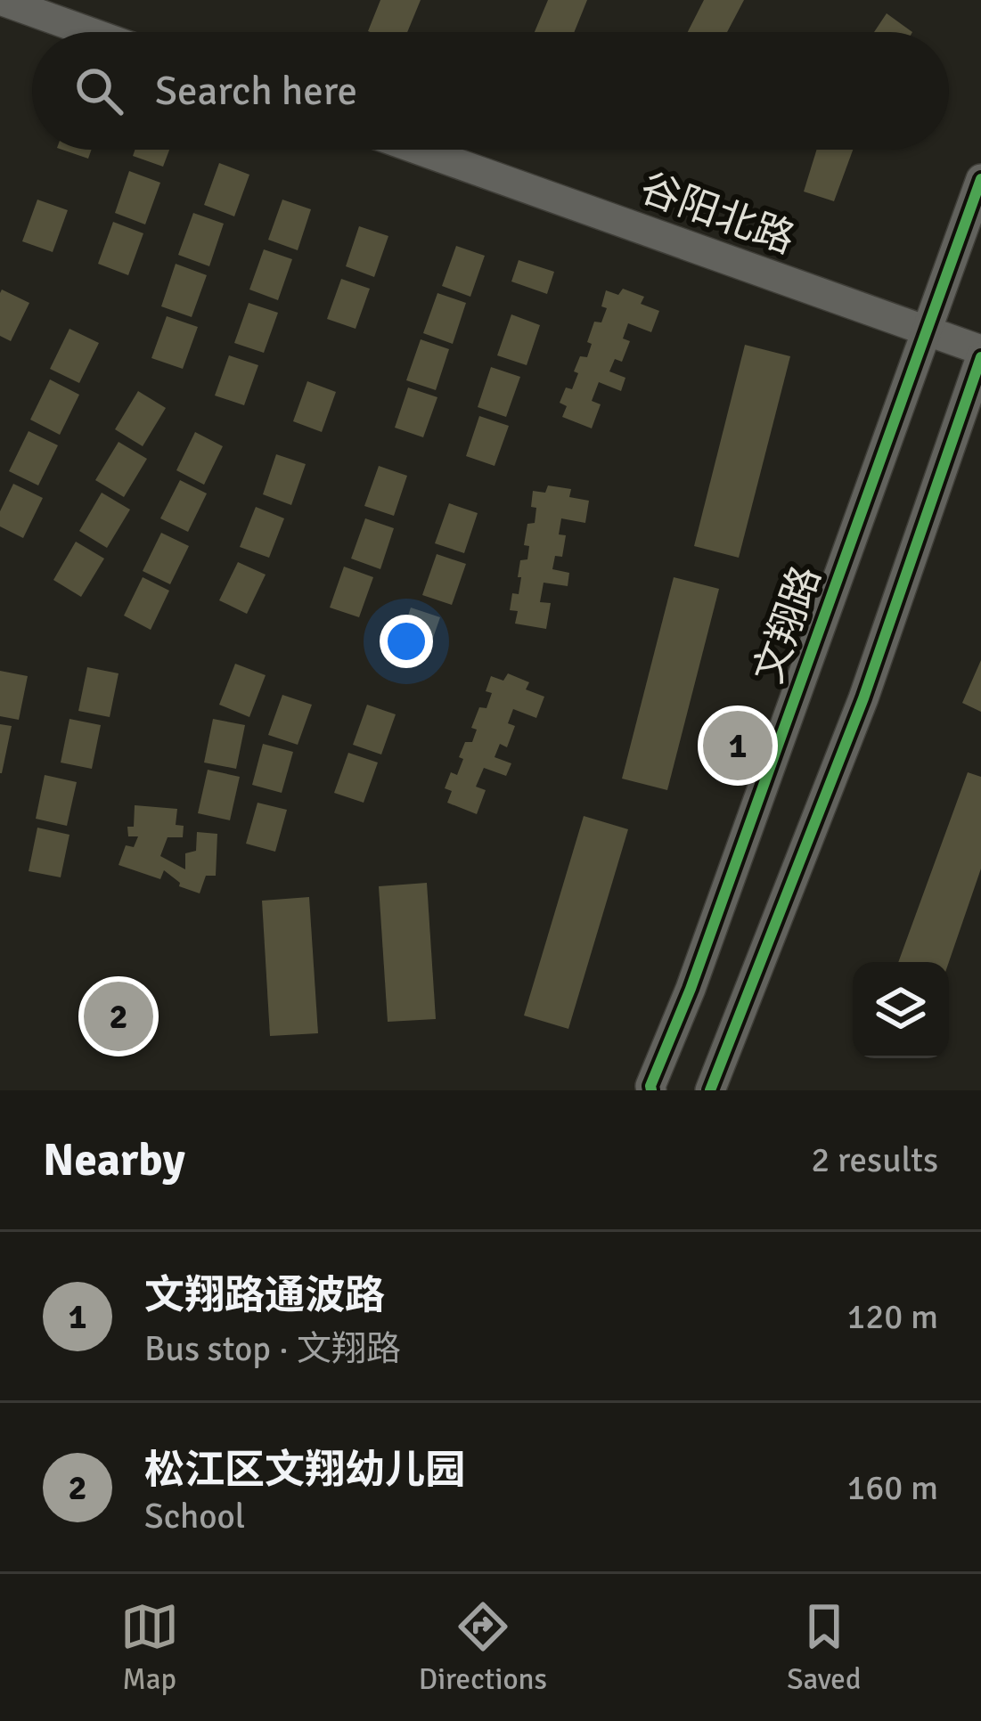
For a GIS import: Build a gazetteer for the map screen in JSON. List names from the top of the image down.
{
  "streets": {
    "main road": ["谷阳北路", "文翔路"]
  },
  "crossings": [
    ["谷阳北路", "文翔路"]
  ],
  "page": {
    "search": "Search here",
    "pins": ["1", "2"],
    "heading": ["Nearby", "2 results"],
    "list": [
      {
        "mark": "1",
        "name": "文翔路通波路",
        "note": "Bus stop · 文翔路",
        "value": "120 m"
      },
      {
        "mark": "2",
        "name": "松江区文翔幼儿园",
        "note": "School",
        "value": "160 m"
      }
    ],
    "nav": ["Map", "Directions", "Saved"]
  }
}
